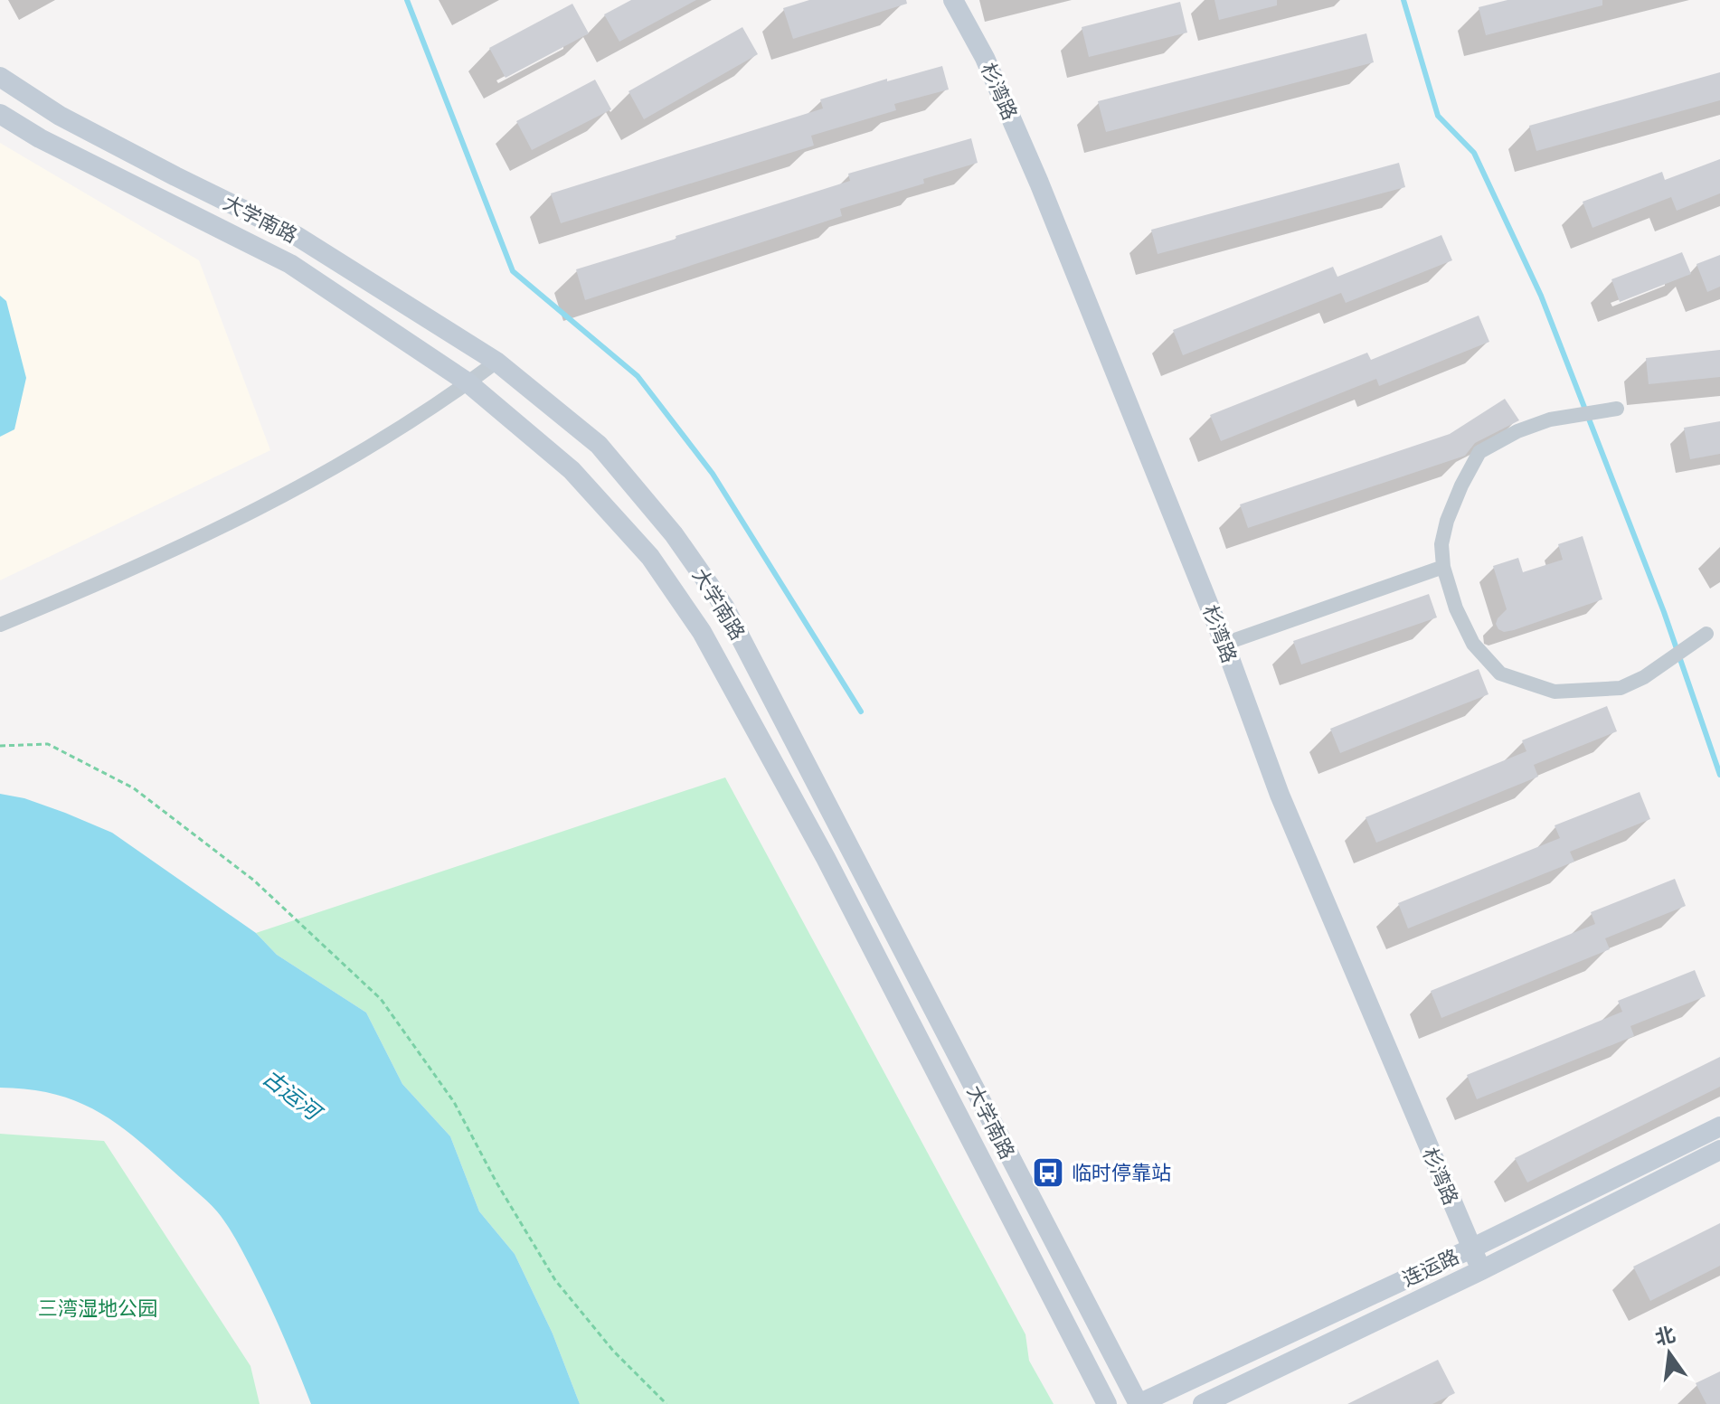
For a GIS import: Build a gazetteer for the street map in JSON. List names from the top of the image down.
{
  "streets": {
    "main road": ["杉湾路", "大学南路", "连运路"]
  },
  "crossings": [
    ["杉湾路", "连运路"],
    ["大学南路", "连运路"]
  ],
  "water": ["古运河"],
  "parks": ["三湾湿地公园"],
  "places": {
    "bus stop": ["临时停靠站"]
  },
  "north": "top"
}
